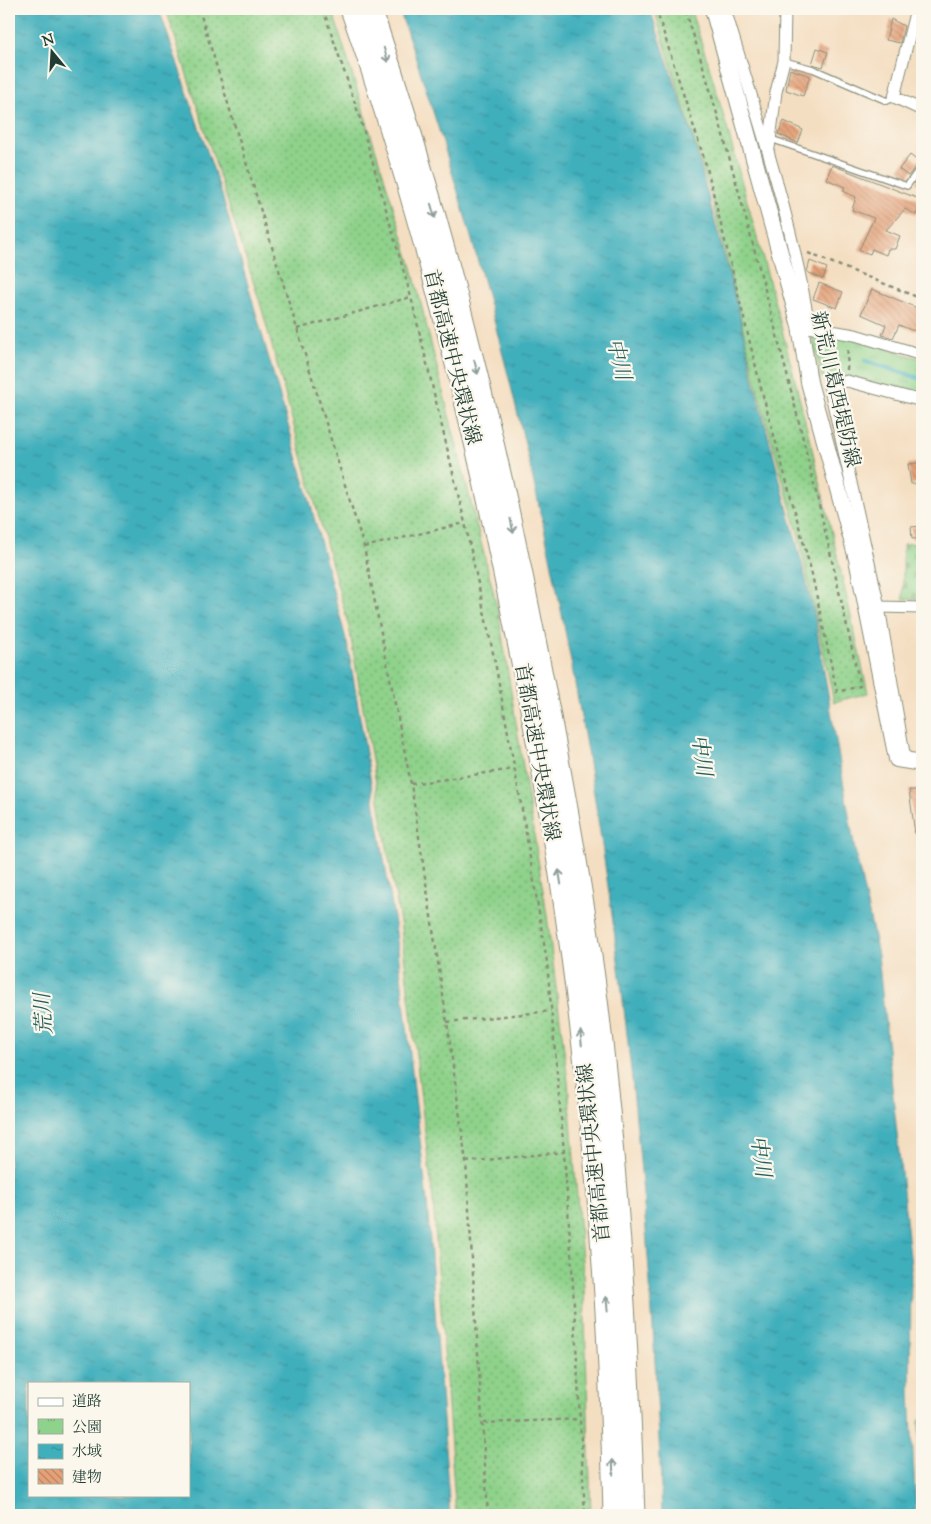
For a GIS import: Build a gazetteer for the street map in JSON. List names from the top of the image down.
{
  "streets": {
    "highway": ["首都高速中央環状線"],
    "main road": ["新荒川葛西堤防線"]
  },
  "water": ["中川", "荒川"],
  "legend": [
    "道路",
    "公園",
    "水域",
    "建物"
  ],
  "north": "top"
}
